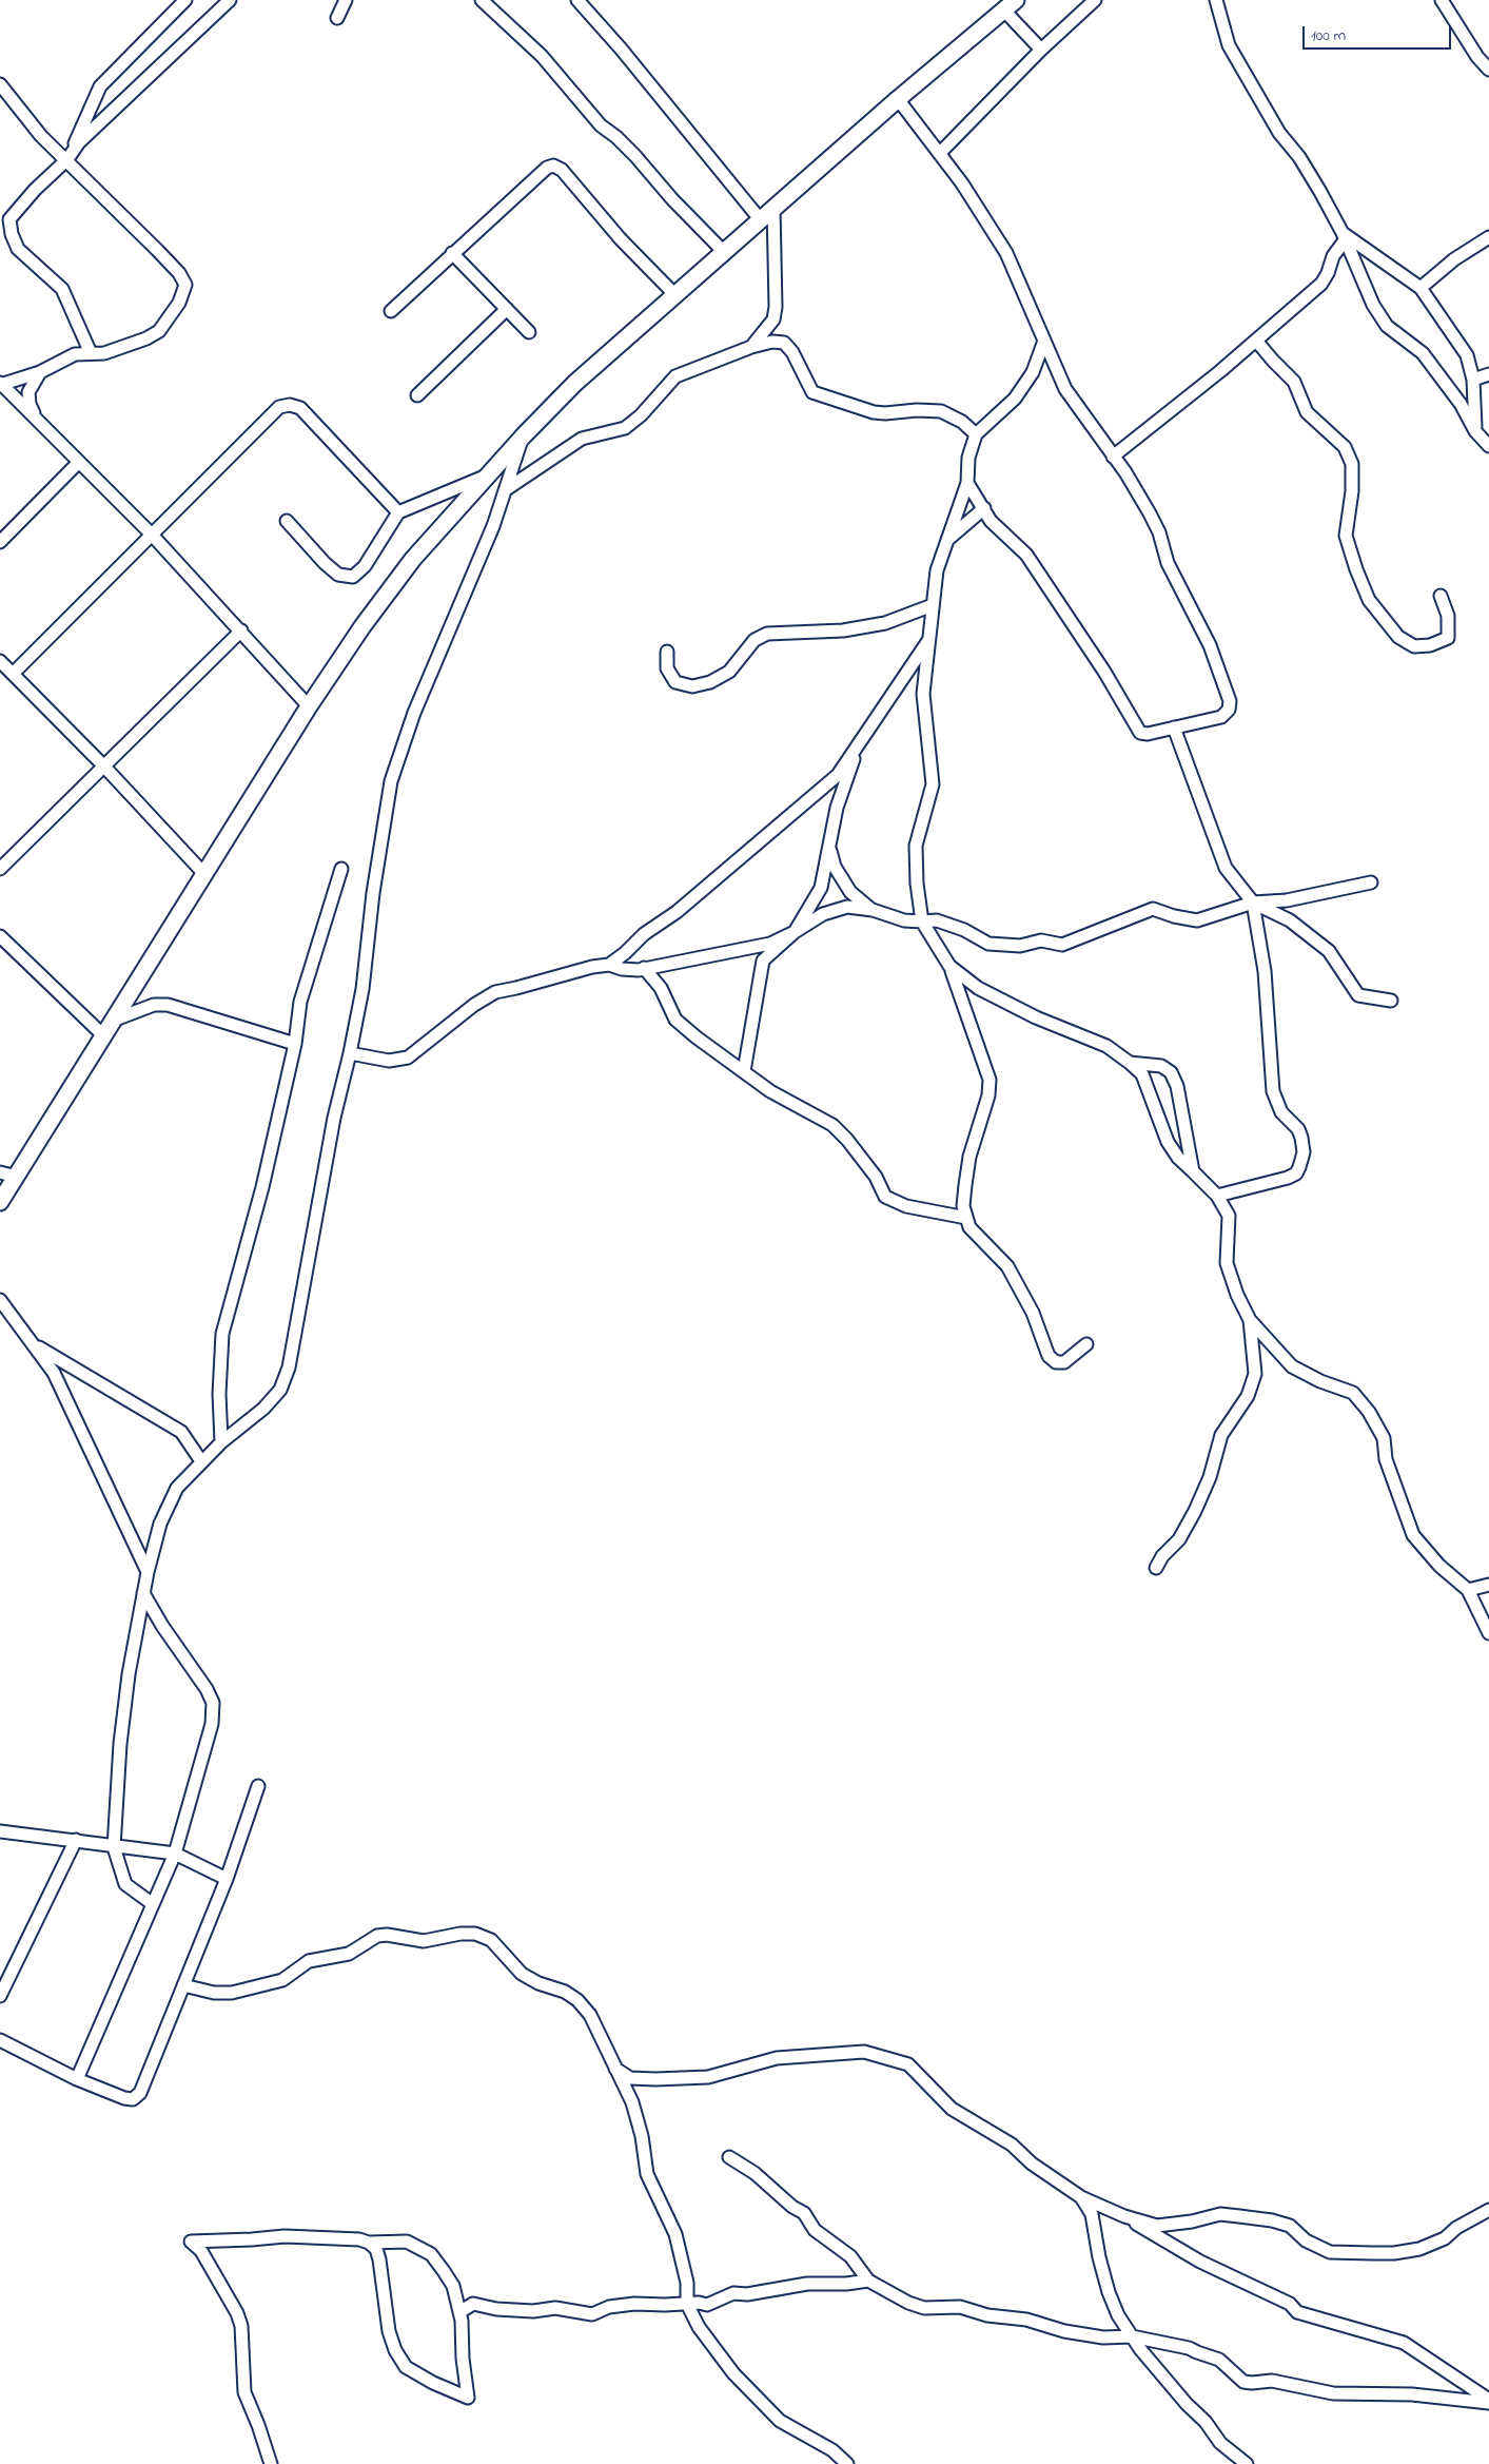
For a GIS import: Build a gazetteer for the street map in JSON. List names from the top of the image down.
{
  "scale_bar": "100 m"
}
